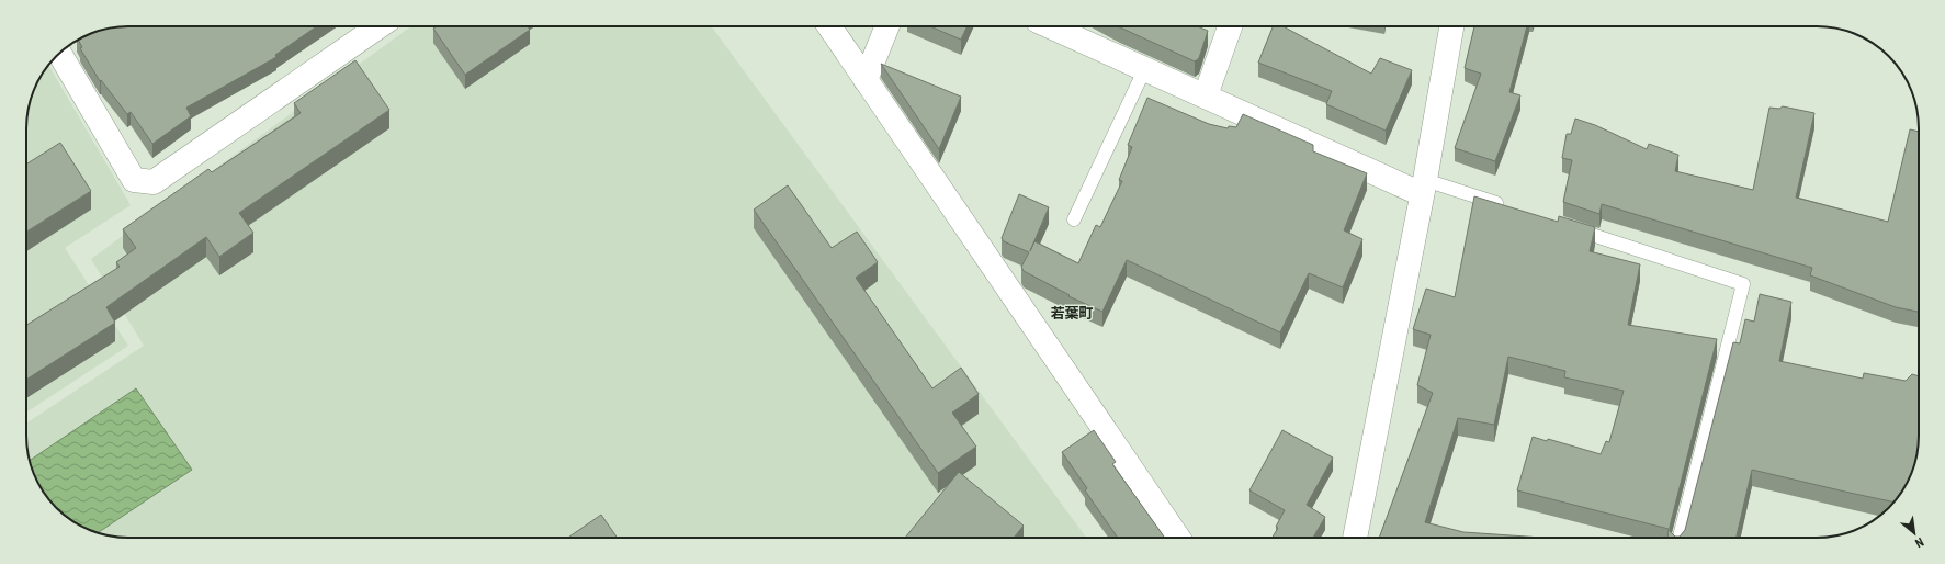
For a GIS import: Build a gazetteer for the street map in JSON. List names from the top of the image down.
{
  "districts": ["若葉町"],
  "north": "bottom right"
}
